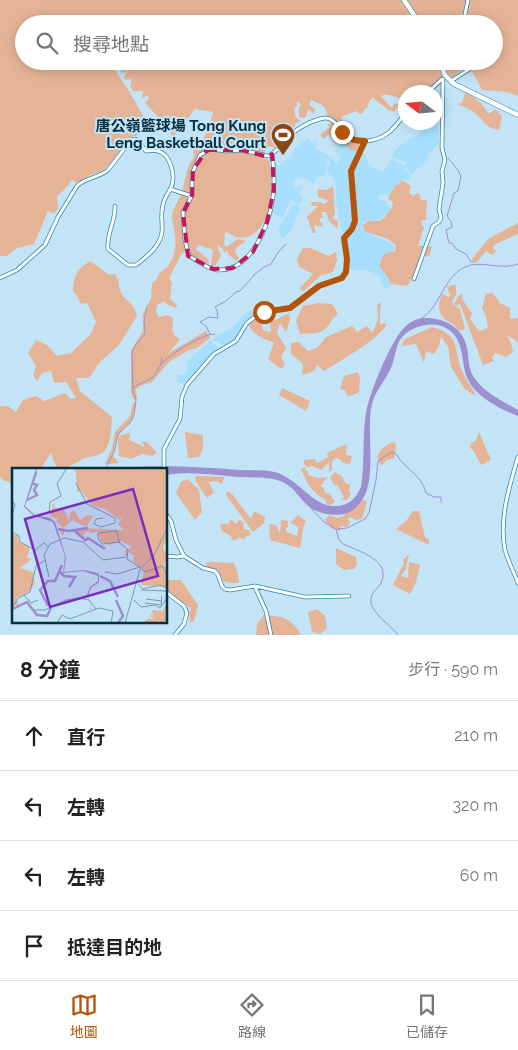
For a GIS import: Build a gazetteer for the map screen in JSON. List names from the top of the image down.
{
  "places": {
    "sports": ["唐公嶺籃球場 Tong Kung Leng Basketball Court"]
  },
  "north": "left",
  "page": {
    "search": "搜尋地點",
    "heading": ["8 分鐘", "步行 · 590 m"],
    "list": [
      ["直行", "210 m"],
      ["左轉", "320 m"],
      ["左轉", "60 m"],
      "抵達目的地"
    ],
    "nav": ["地圖", "路線", "已儲存"]
  }
}
